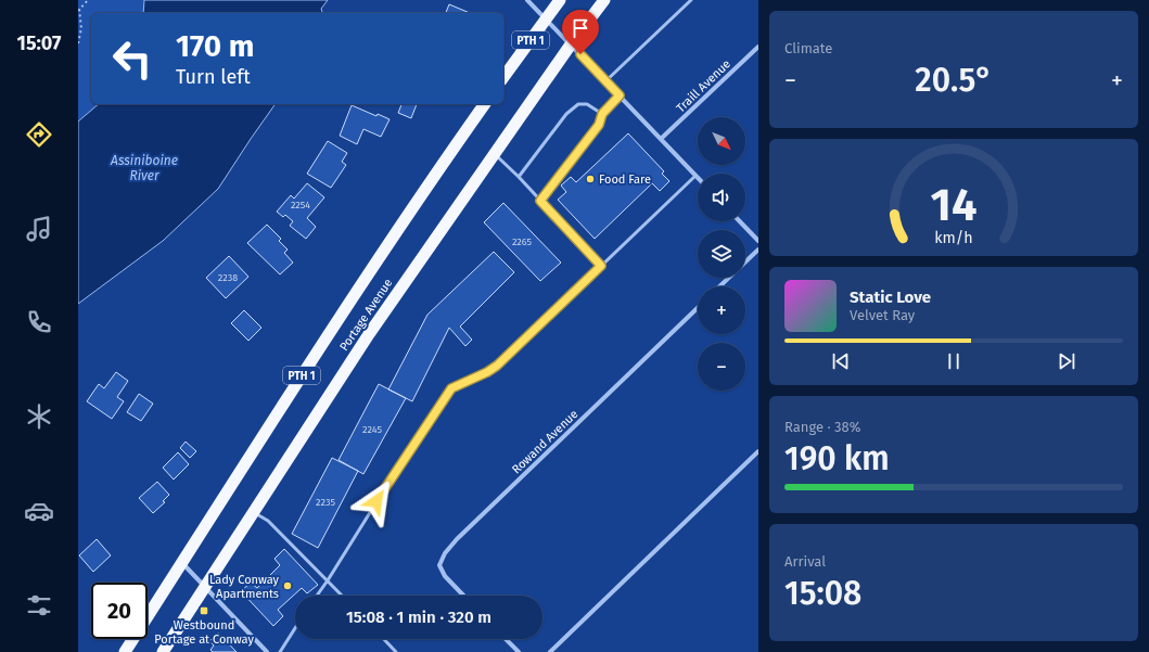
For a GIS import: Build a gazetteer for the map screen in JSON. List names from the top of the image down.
{
  "streets": {
    "highway": ["PTH 1", "Portage Avenue"],
    "street": ["Traill Avenue", "Rowand Avenue"]
  },
  "water": ["Assiniboine River"],
  "places": {
    "other": ["Food Fare", "Lady Conway Apartments"],
    "transit": ["Westbound Portage at Conway"]
  },
  "house_numbers": [
    "2254",
    "2265",
    "2238",
    "2245",
    "2235"
  ],
  "north": "bottom right",
  "page": {
    "tabs": "15:07",
    "tile": [
      "Climate",
      ["Range · 38%", "190 km"],
      ["Arrival", "15:08"]
    ],
    "turn": ["170 m", "Turn left"],
    "heat": ["−", "20.5°", "+"],
    "map_buttons": ["+", "−"],
    "song": ["Static Love", "Velvet Ray"],
    "limit": "20",
    "trip": "15:08 · 1 min · 320 m",
    "gauge": ["14", "km/h"]
  }
}
